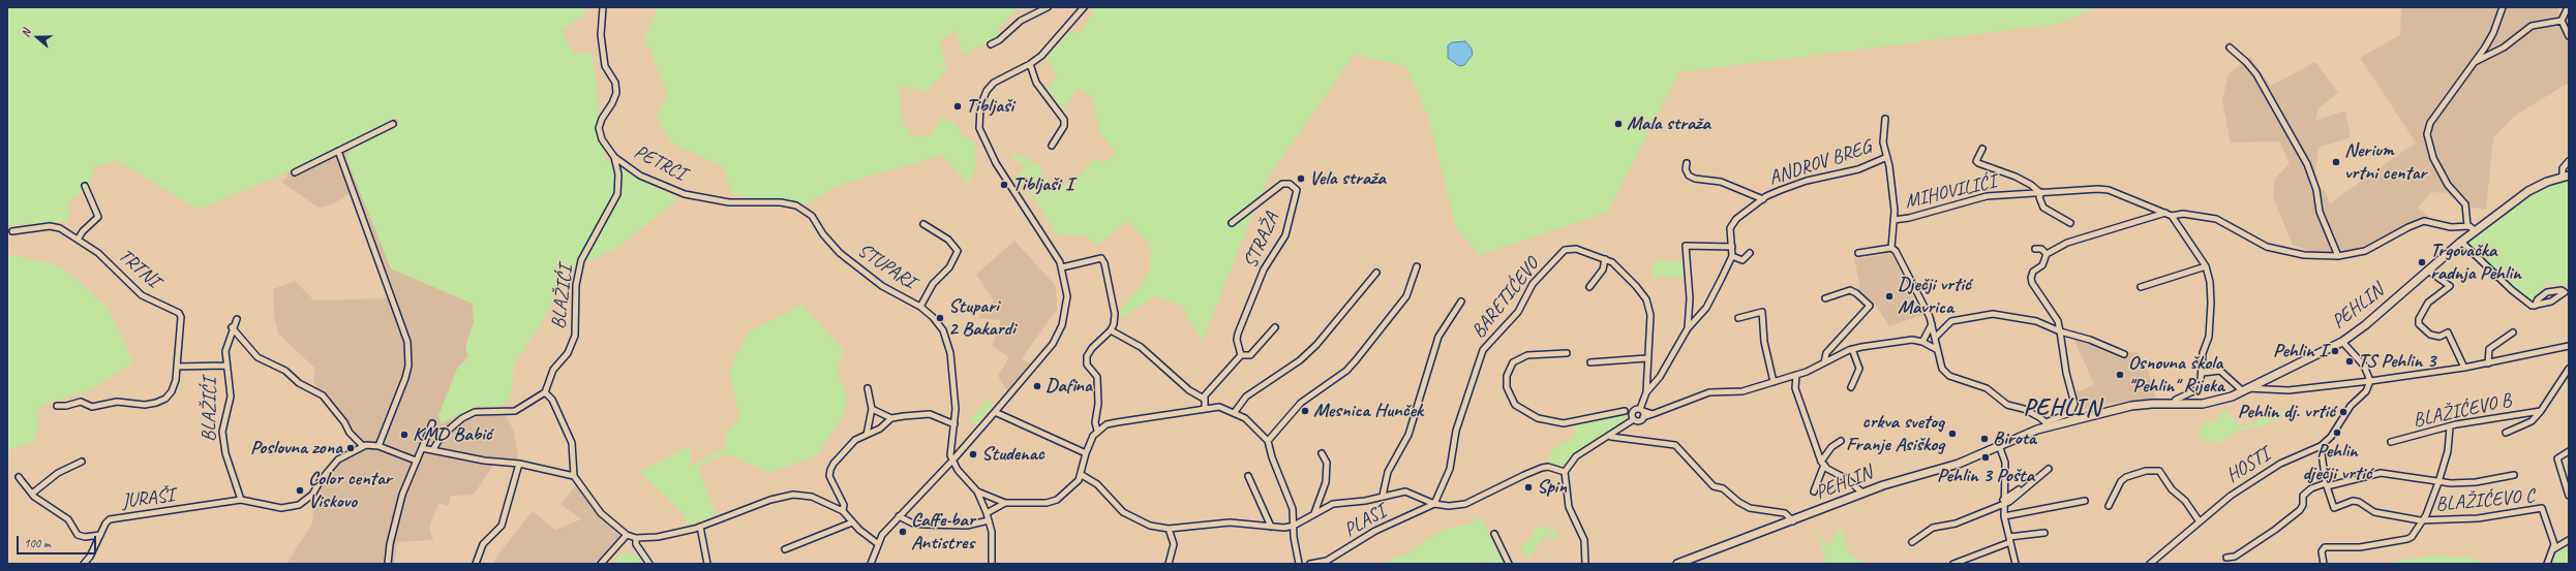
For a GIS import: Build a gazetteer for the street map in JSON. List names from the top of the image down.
{
  "streets": {
    "main road": ["PEHLIN"],
    "street": [
      "PETRCI",
      "ANDROV BREG",
      "MIHOVILIĆI",
      "STRAŽA",
      "STUPARI",
      "TRTNI",
      "BLAŽIĆI",
      "BARETIĆEVO",
      "BLAŽIĆEVO B",
      "HOSTI",
      "JURAŠI",
      "BLAŽIĆEVO C",
      "PLASI"
    ]
  },
  "crossings": [
    ["PETRCI", "STUPARI"],
    ["PETRCI", "BLAŽIĆI"],
    ["ANDROV BREG", "MIHOVILIĆI"],
    ["ANDROV BREG", "BARETIĆEVO"],
    ["MIHOVILIĆI", "PEHLIN"],
    ["BLAŽIĆI", "JURAŠI"],
    ["BARETIĆEVO", "PLASI"],
    ["BLAŽIĆEVO B", "BLAŽIĆEVO C"],
    ["HOSTI", "BLAŽIĆEVO C"]
  ],
  "districts": ["PEHLIN"],
  "places": [
    "Tibljaši",
    "Mala straža",
    "Nerium vrtni centar",
    "Vela straža",
    "Tibljaši I",
    "Trgovačka radnja Pehlin",
    "Dječji vrtić Mavrica",
    "Stupari 2 Bakardi",
    "Pehlin I",
    "TS Pehlin 3",
    "Osnovna škola \"Pehlin\" Rijeka",
    "Dafina",
    "Mesnica Hunček",
    "Pehlin dj. vrtić",
    "Pehlin dječji vrtić",
    "crkva svetog Franje Asiškog",
    "KMD Babić",
    "Birota",
    "Poslovna zona",
    "Studenac",
    "Pehlin 3 Pošta",
    "Spin",
    "Color centar Viskovo",
    "Caffe bar Antistres"
  ],
  "scale_bar": "100 m",
  "north": "left"
}
